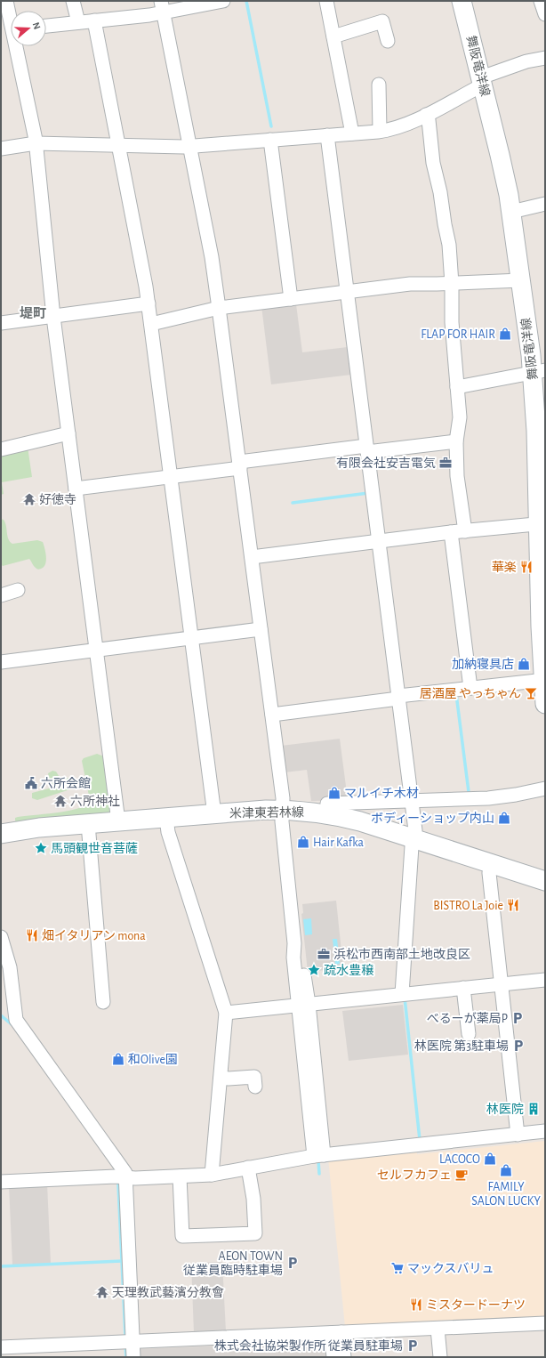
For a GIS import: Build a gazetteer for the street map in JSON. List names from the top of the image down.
{
  "streets": {
    "main road": ["舞阪竜洋線", "米津東若林線"]
  },
  "districts": ["堤町"],
  "places": {
    "shop": [
      "FLAP FOR HAIR",
      "加納寝具店",
      "マルイチ木材",
      "ボディーショップ内山",
      "Hair Kafka",
      "和Olive園",
      "LACOCO",
      "FAMILY SALON LUCKY"
    ],
    "office": ["有限会社安吉電気", "浜松市西南部土地改良区"],
    "temple": ["好徳寺", "六所神社", "天理教武藝濱分教會"],
    "restaurant": [
      "華楽",
      "BISTRO La Joie",
      "畑イタリアン mona",
      "ミスタードーナツ"
    ],
    "bar": ["居酒屋 やっちゃん"],
    "public building": ["六所会館"],
    "place": ["馬頭観世音菩薩", "疏水豊穣"],
    "parking": [
      "べるーが薬局P",
      "林医院 第3駐車場",
      "AEON TOWN 従業員臨時駐車場",
      "株式会社協栄製作所 従業員駐車場"
    ],
    "building": ["林医院"],
    "cafe": ["セルフカフェ"],
    "supermarket": ["マックスバリュ"]
  },
  "north": "right"
}
